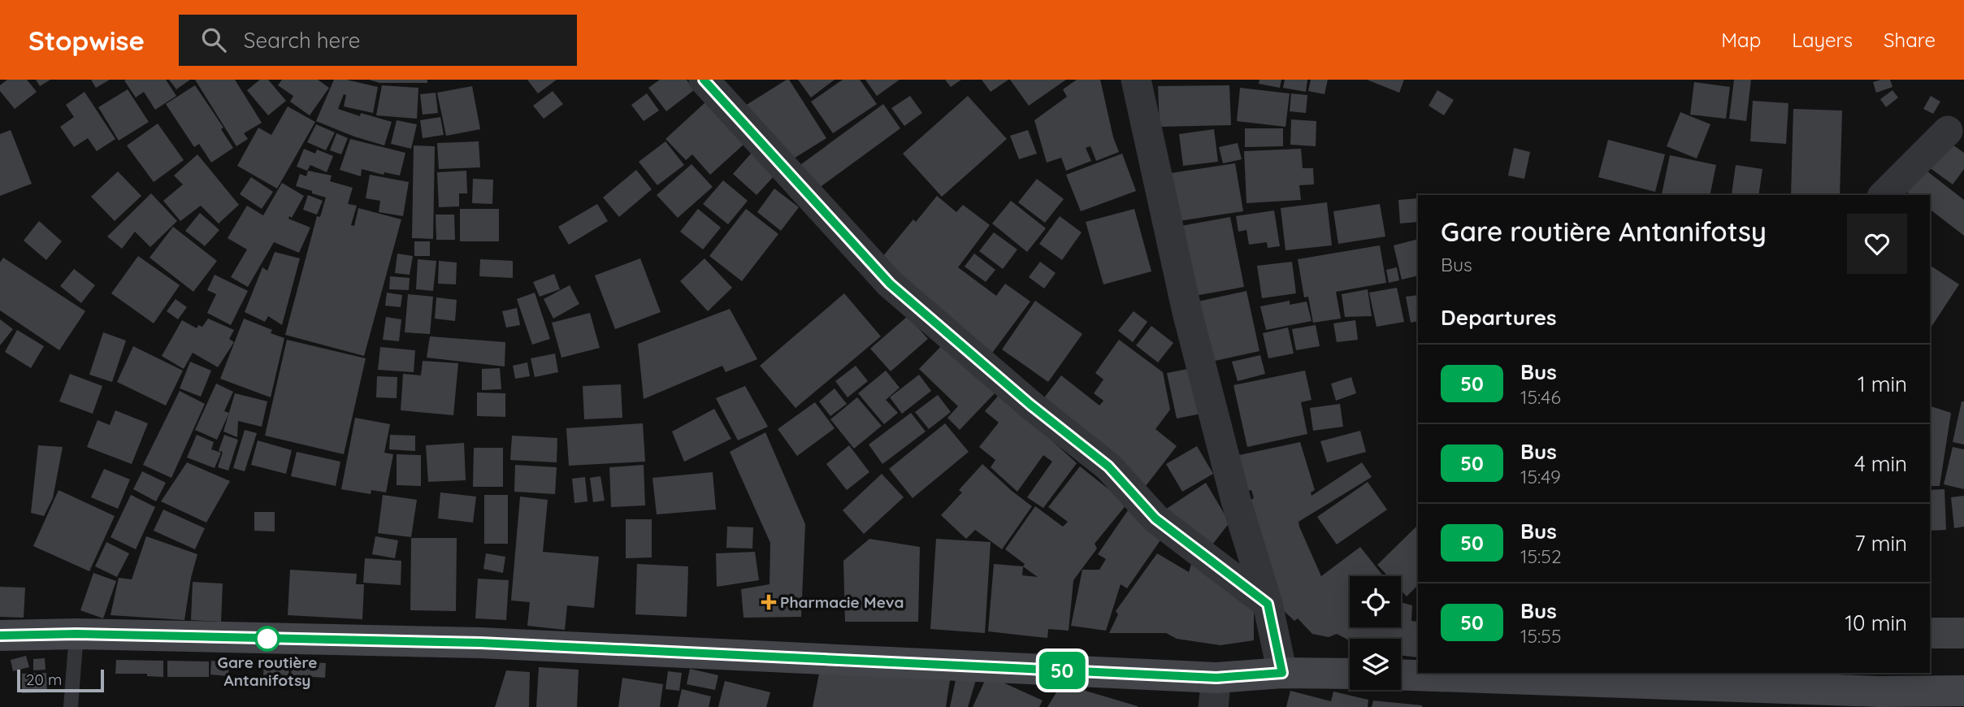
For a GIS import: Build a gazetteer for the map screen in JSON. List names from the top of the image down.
{
  "places": {
    "health": ["Pharmacie Meva"],
    "other": ["Gare routière Antanifotsy"]
  },
  "lines": ["bus line 50"],
  "scale_bar": "20 m",
  "page": {
    "header": "Stopwise",
    "search": "Search here",
    "nav": ["Map", "Layers", "Share"],
    "on_map": "50",
    "heading": [
      ["Gare routière Antanifotsy", "Bus"],
      "Departures"
    ],
    "list": [
      {
        "mark": "50",
        "name": "Bus",
        "note": "15:46",
        "value": "1 min"
      },
      {
        "mark": "50",
        "name": "Bus",
        "note": "15:49",
        "value": "4 min"
      },
      {
        "mark": "50",
        "name": "Bus",
        "note": "15:52",
        "value": "7 min"
      },
      {
        "mark": "50",
        "name": "Bus",
        "note": "15:55",
        "value": "10 min"
      }
    ],
    "scale": "20 m"
  }
}
